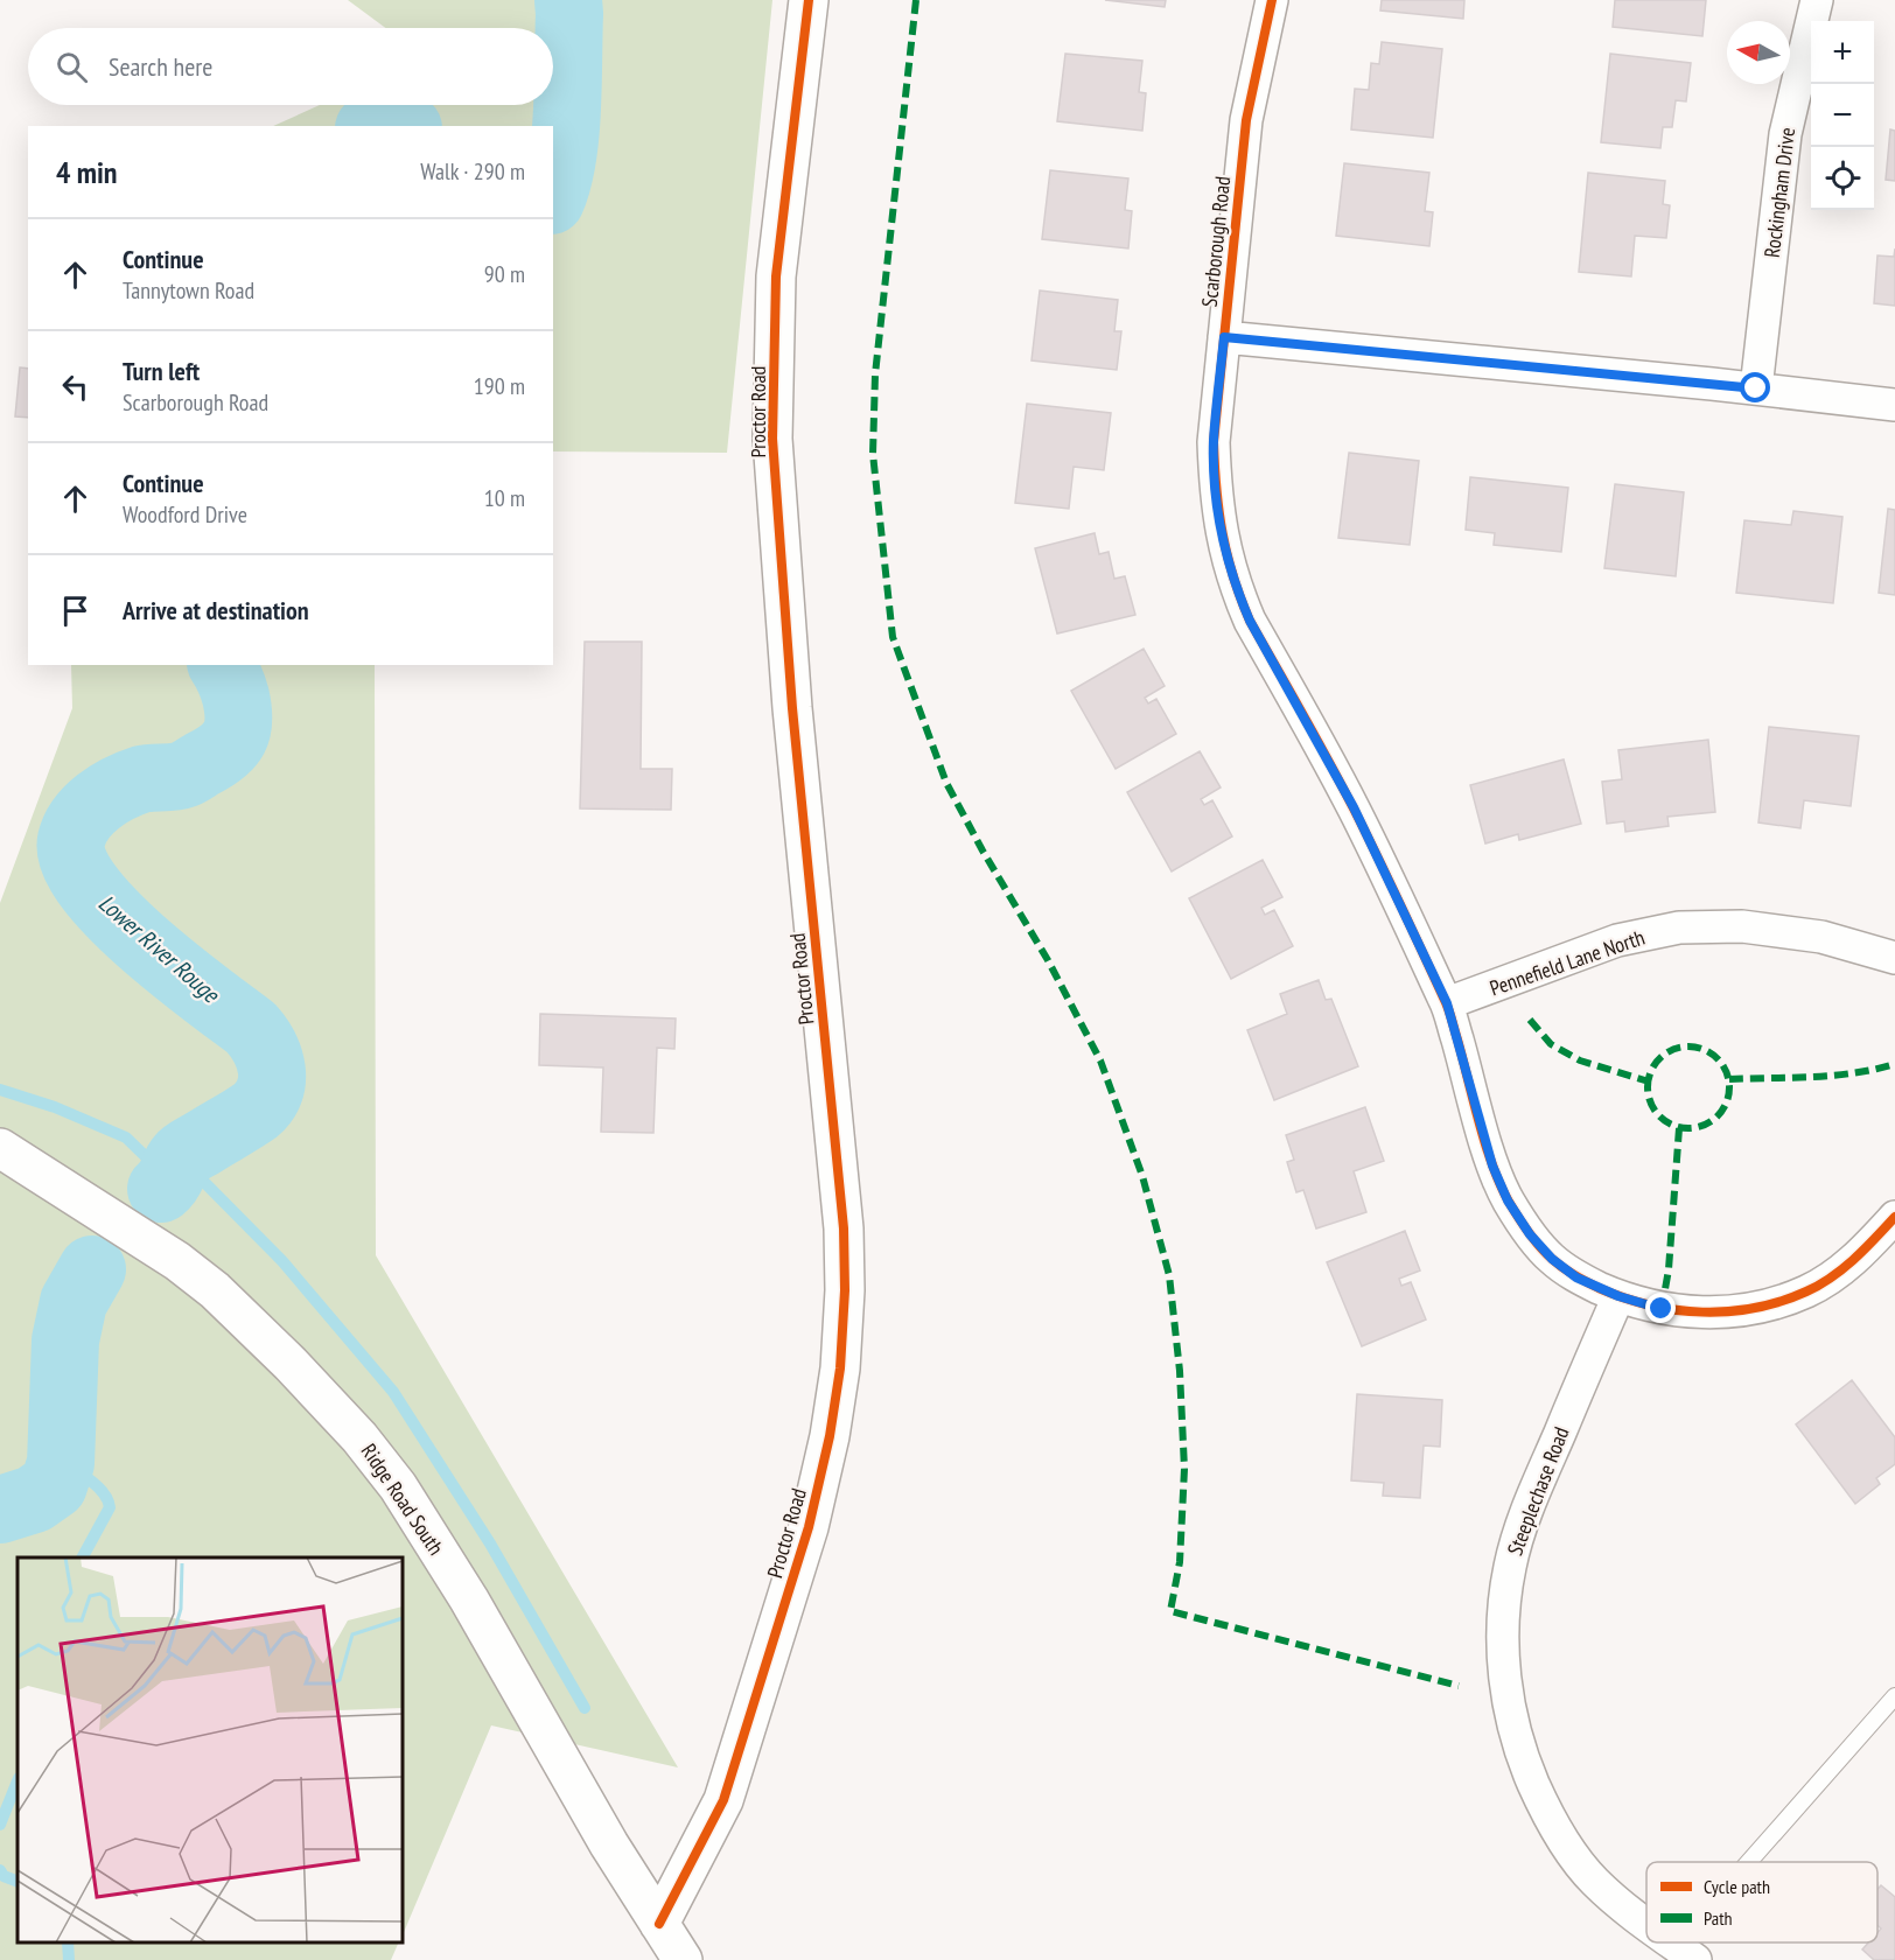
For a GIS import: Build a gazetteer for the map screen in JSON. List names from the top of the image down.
{
  "streets": {
    "street": [
      "Rockingham Drive",
      "Scarborough Road",
      "Proctor Road",
      "Pennefield Lane North",
      "Steeplechase Road",
      "Ridge Road South"
    ]
  },
  "crossings": [
    ["Scarborough Road", "Pennefield Lane North"],
    ["Scarborough Road", "Steeplechase Road"],
    ["Proctor Road", "Ridge Road South"]
  ],
  "water": ["Lower River Rouge"],
  "legend": ["Cycle path", "Path"],
  "north": "left",
  "page": {
    "map_buttons": ["+", "−"],
    "search": "Search here",
    "heading": ["4 min", "Walk · 290 m"],
    "list": [
      ["Continue", "Tannytown Road", "90 m"],
      ["Turn left", "Scarborough Road", "190 m"],
      ["Continue", "Woodford Drive", "10 m"],
      "Arrive at destination"
    ]
  }
}
